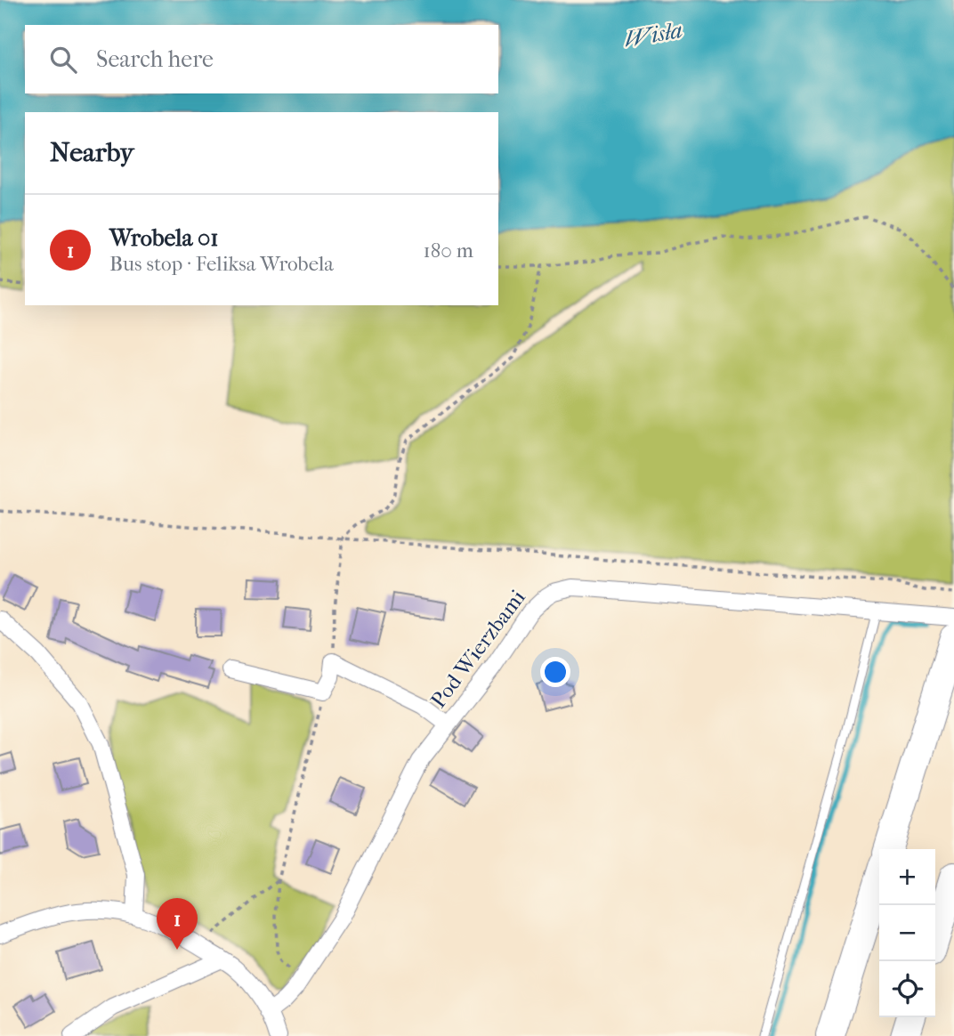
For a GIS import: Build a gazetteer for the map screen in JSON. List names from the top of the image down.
{
  "streets": {
    "street": ["Pod Wierzbami"]
  },
  "water": ["Wisła"],
  "page": {
    "search": "Search here",
    "heading": "Nearby",
    "list": [
      {
        "mark": "1",
        "name": "Wrobela 01",
        "note": "Bus stop · Feliksa Wrobela",
        "value": "180 m"
      }
    ],
    "map_buttons": ["+", "−"],
    "pins": "1"
  }
}
